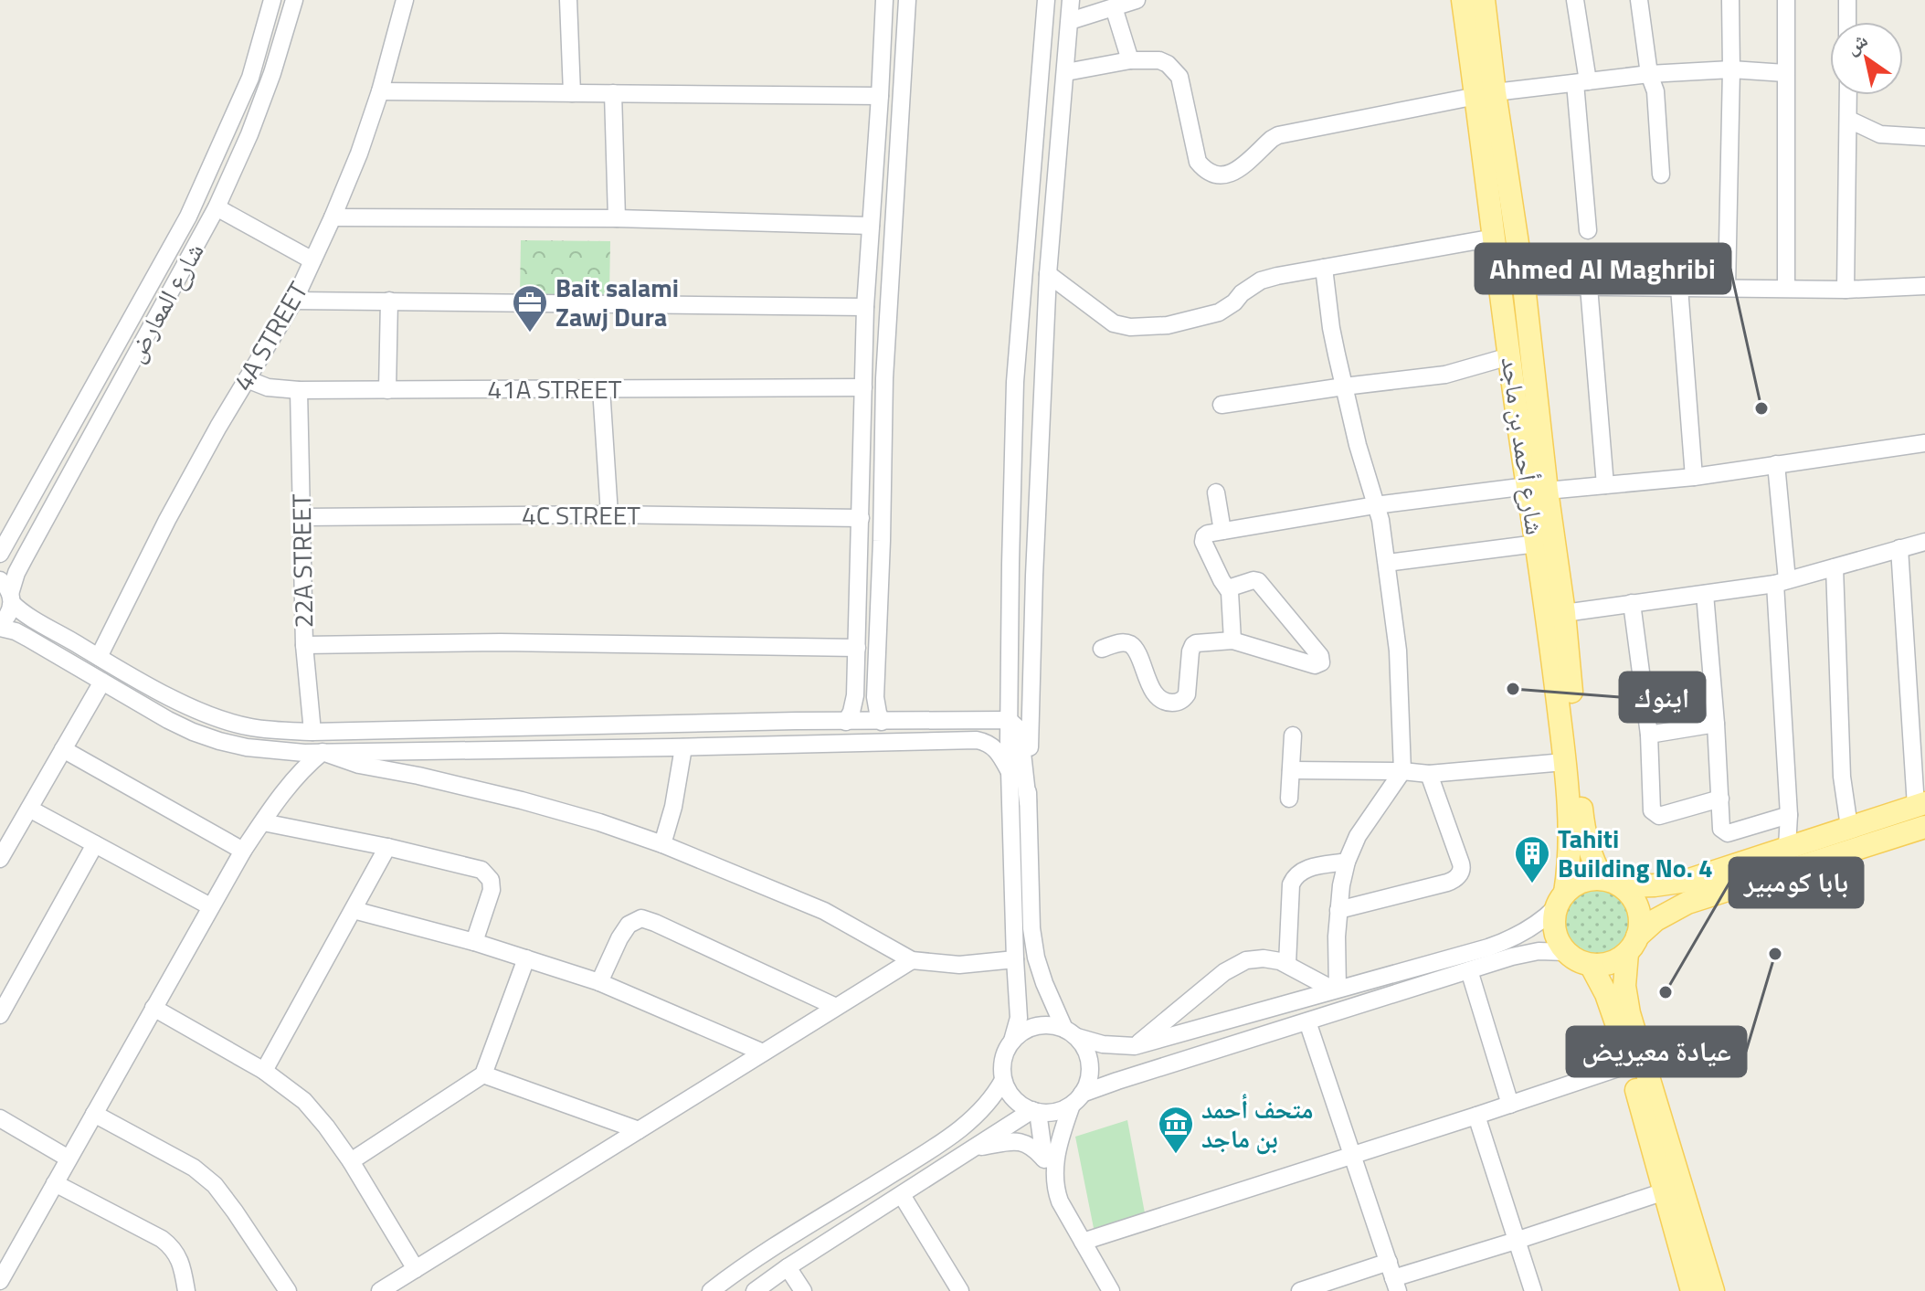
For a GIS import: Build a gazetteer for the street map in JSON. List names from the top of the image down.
{
  "streets": {
    "main road": ["شارع أحمد بن ماجد"],
    "street": [
      "شارع المعارض",
      "4A STREET",
      "41A STREET",
      "4C STREET",
      "22A STREET"
    ]
  },
  "crossings": [
    ["4A STREET", "41A STREET"],
    ["41A STREET", "22A STREET"],
    ["4C STREET", "22A STREET"]
  ],
  "places": {
    "office": ["Bait salami Zawj Dura"],
    "other": [
      "Ahmed Al Maghribi",
      "اينوك",
      "عيادة معيريض",
      "بابا كومبير"
    ],
    "building": ["Tahiti Building No. 4"],
    "museum": ["متحف أحمد بن ماجد"]
  },
  "north": "top left"
}
